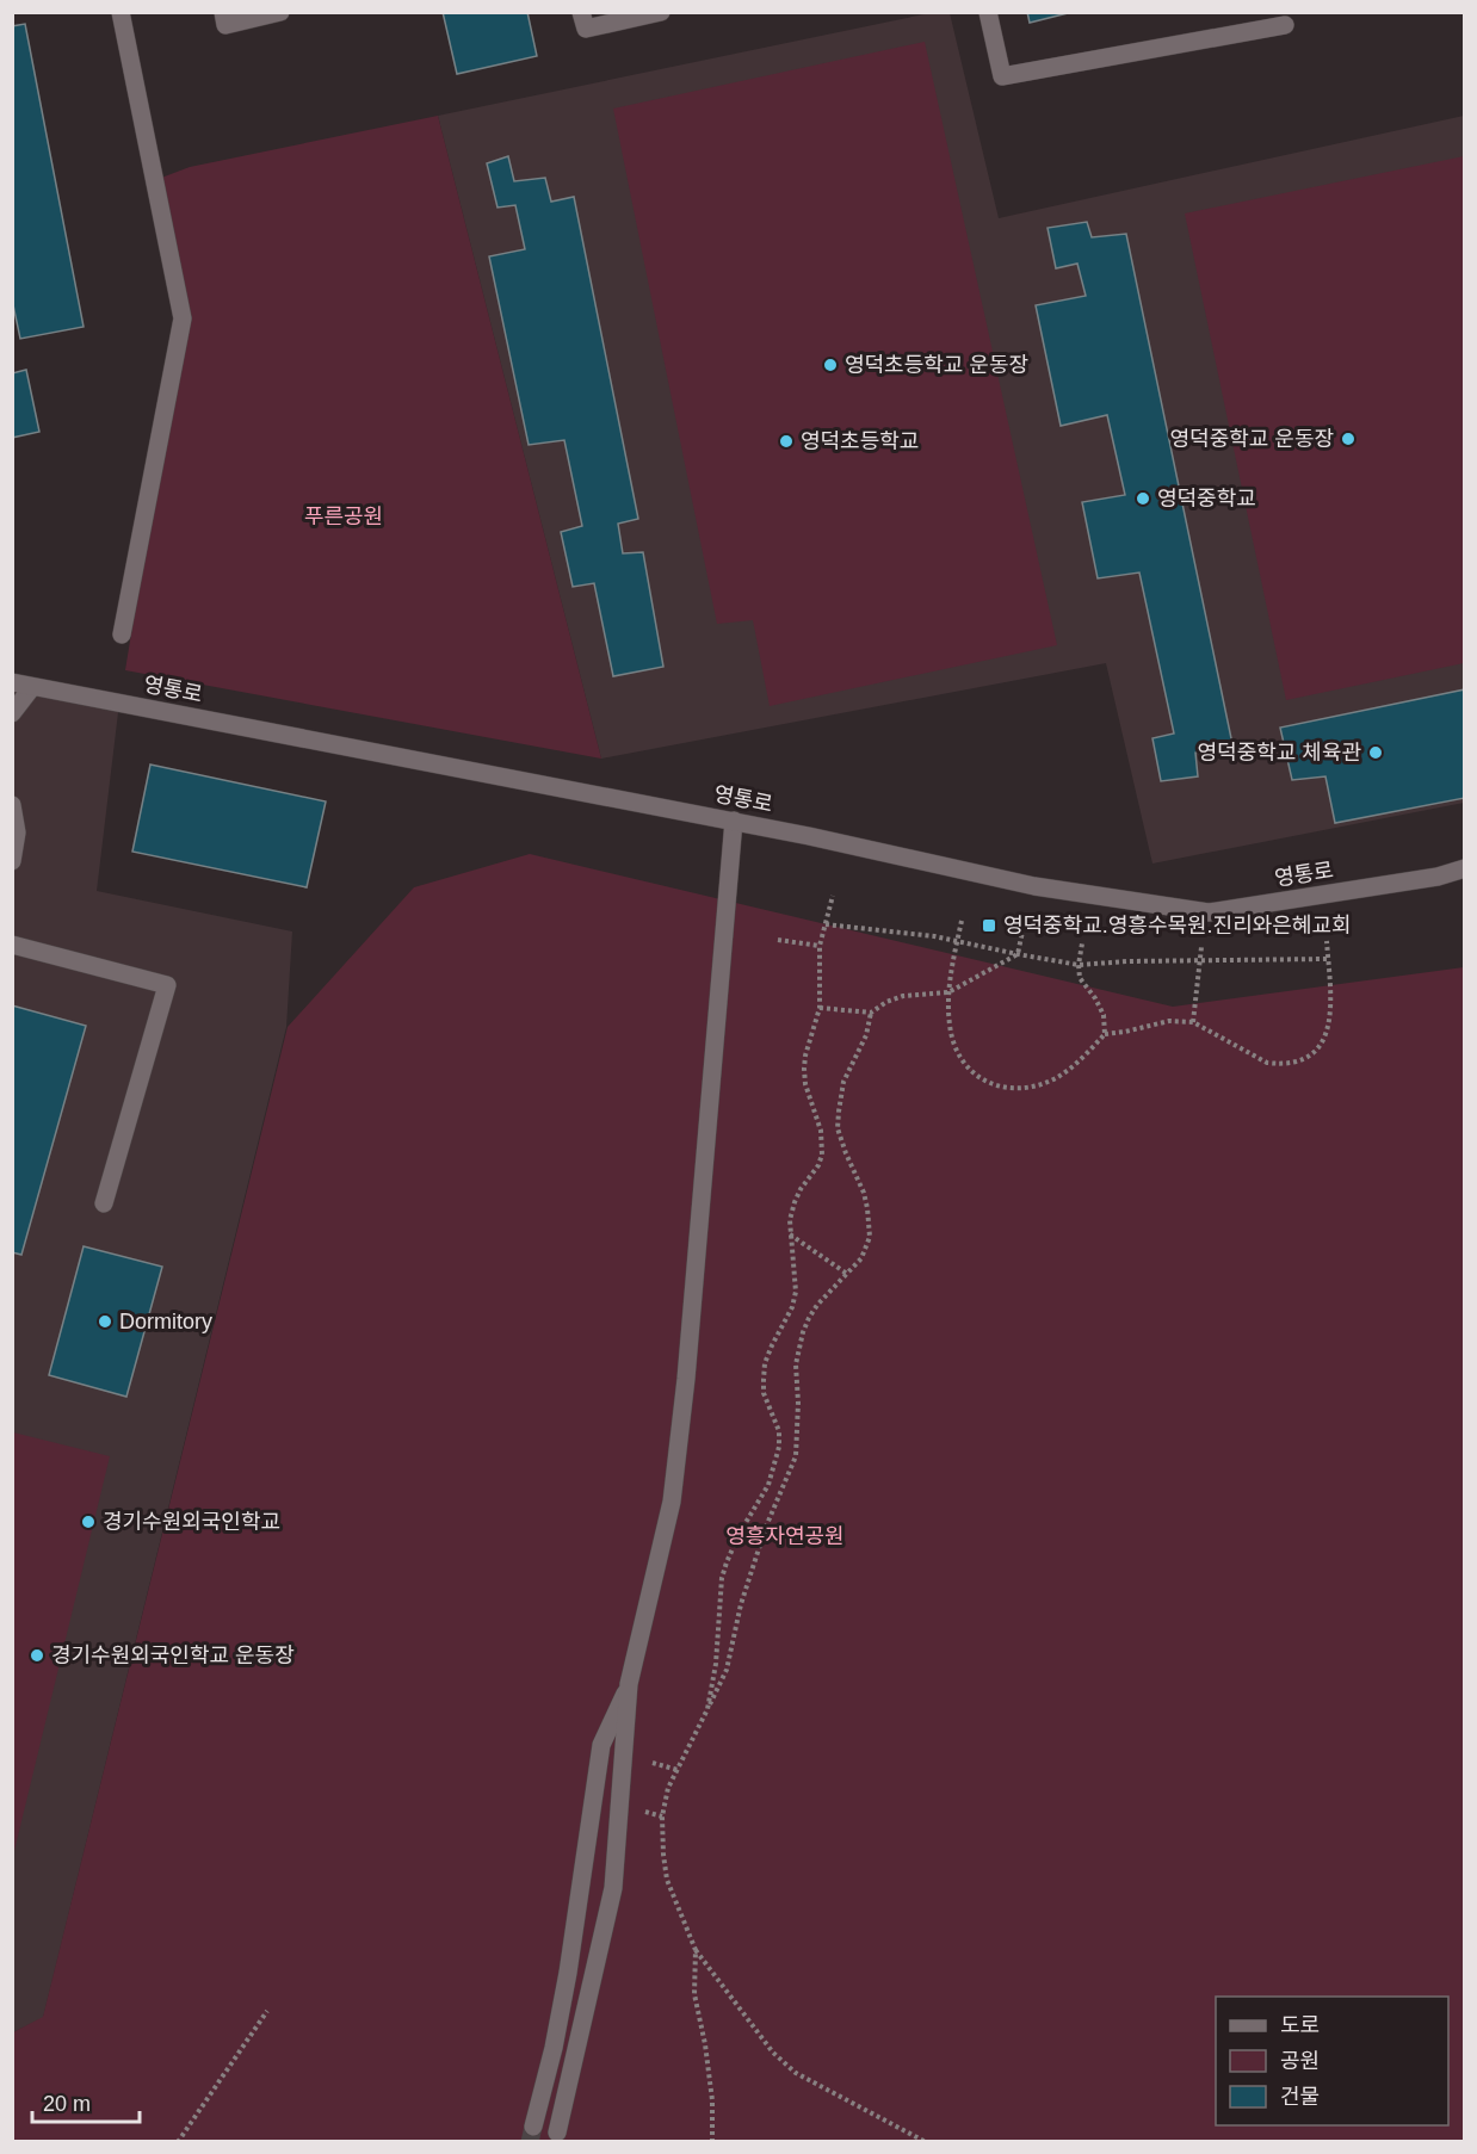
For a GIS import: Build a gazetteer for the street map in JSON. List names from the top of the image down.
{
  "streets": {
    "street": ["영통로"]
  },
  "parks": ["푸른공원", "영흥자연공원"],
  "places": {
    "other": [
      "영덕초등학교 운동장",
      "영덕중학교 운동장",
      "영덕초등학교",
      "영덕중학교",
      "영덕중학교 체육관",
      "Dormitory",
      "경기수원외국인학교",
      "경기수원외국인학교 운동장"
    ],
    "transit": ["영덕중학교.영흥수목원.진리와은혜교회"]
  },
  "legend": ["도로", "공원", "건물"],
  "scale_bar": "20 m"
}
